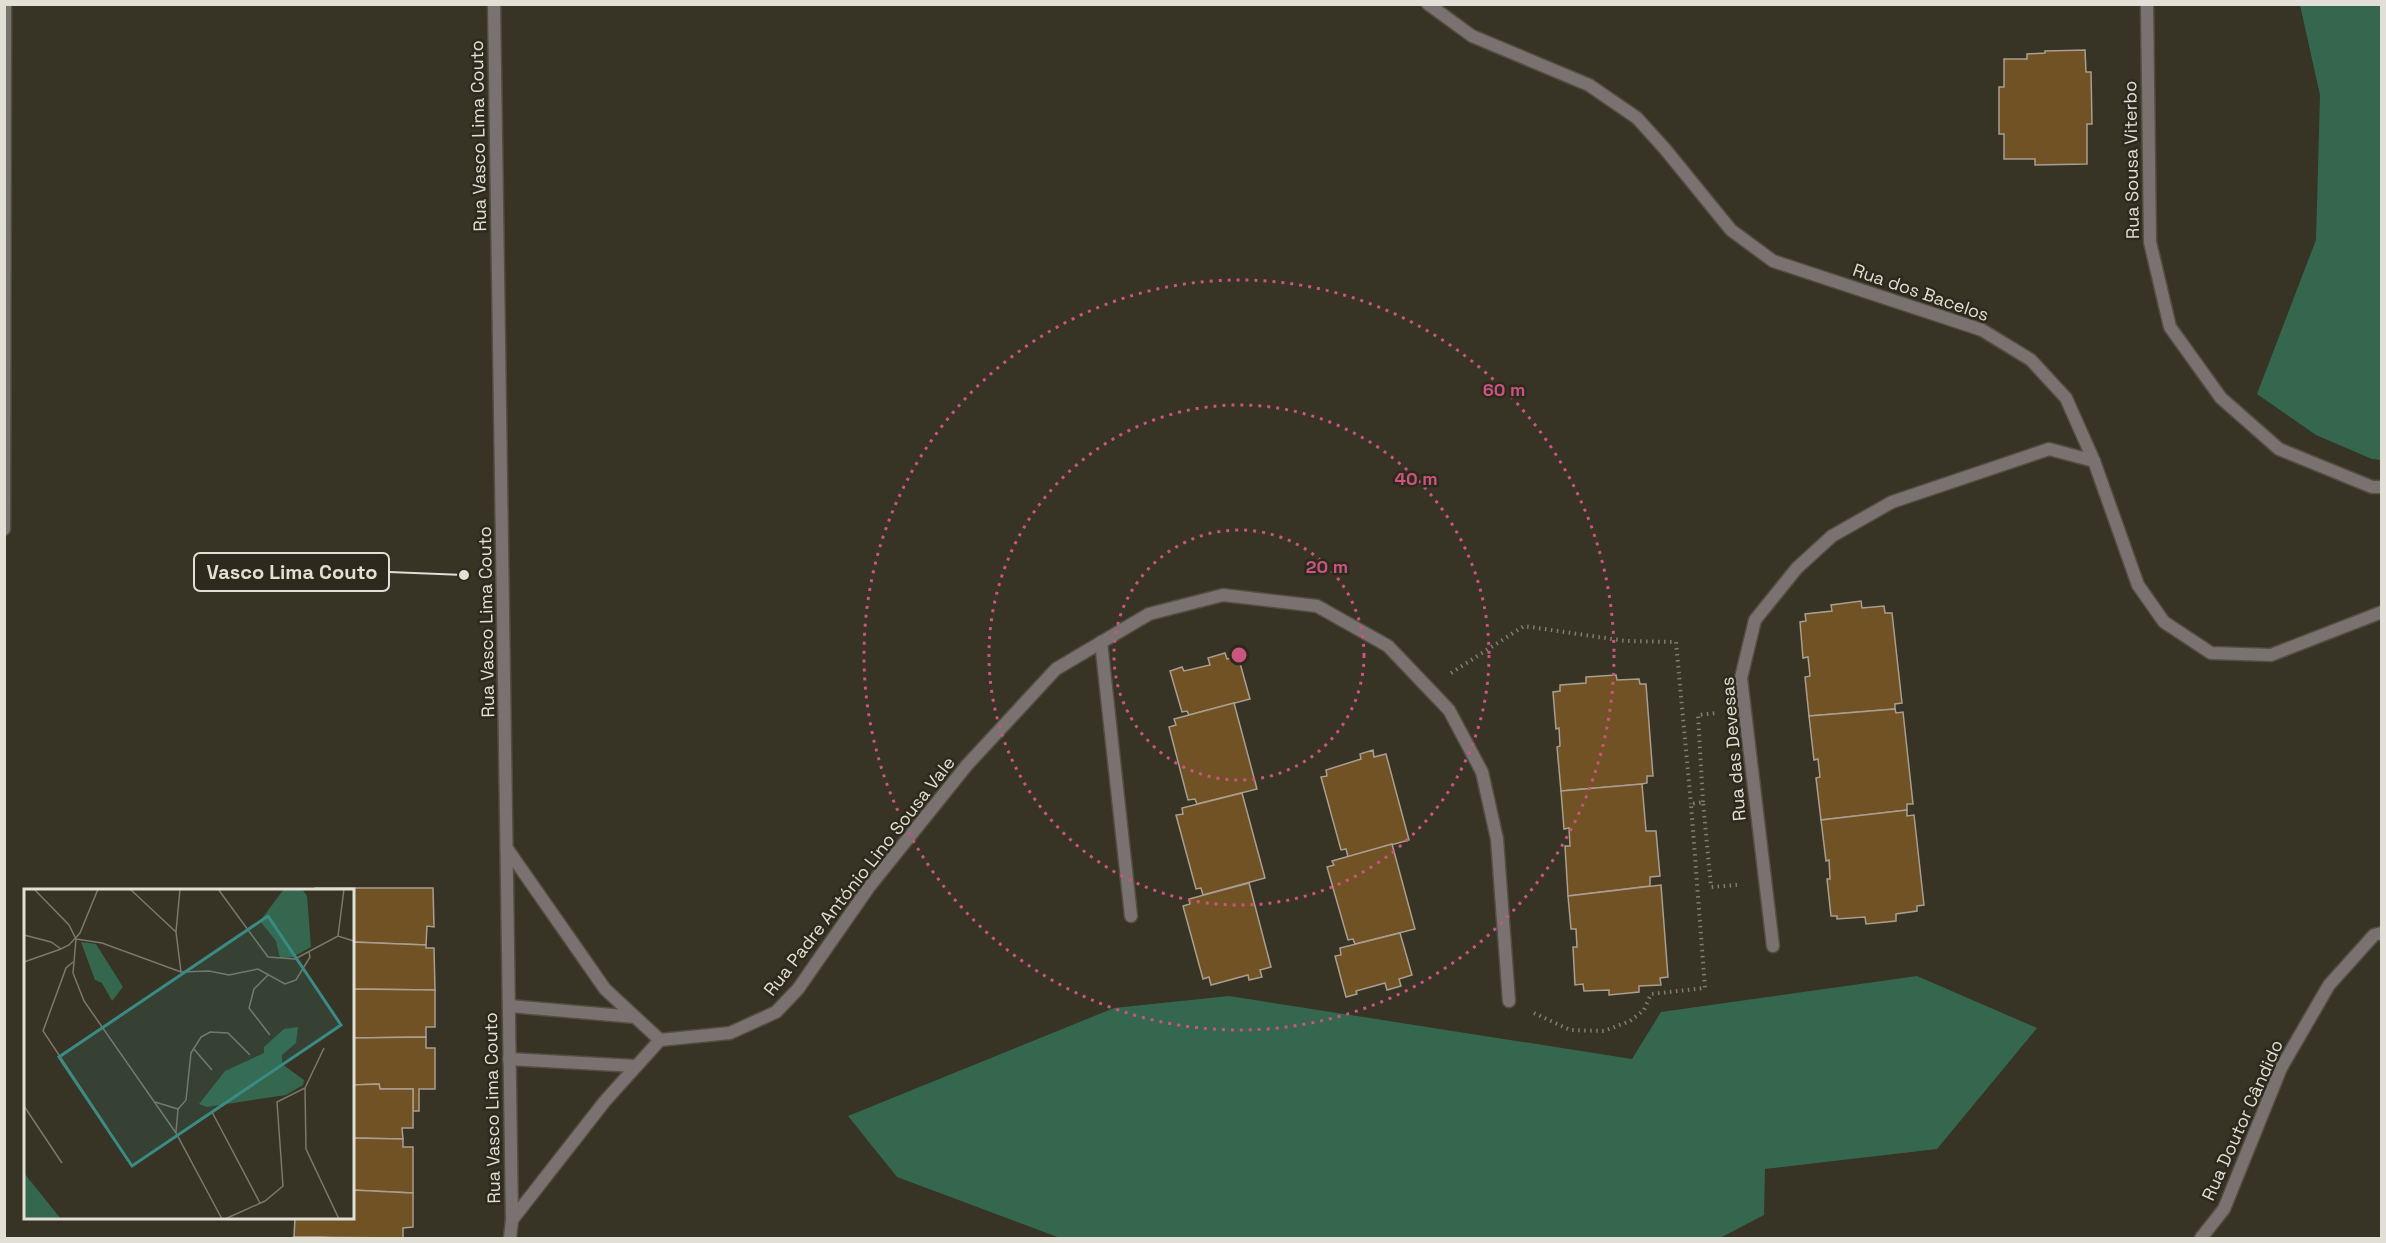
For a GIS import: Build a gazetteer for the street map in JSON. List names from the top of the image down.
{
  "streets": {
    "street": [
      "Rua Vasco Lima Couto",
      "Rua Sousa Viterbo",
      "Rua dos Bacelos",
      "Rua das Devesas",
      "Rua Padre António Lino Sousa Vale",
      "Rua Doutor Cândido"
    ]
  },
  "crossings": [
    ["Rua dos Bacelos", "Rua das Devesas"]
  ],
  "places": ["Vasco Lima Couto"],
  "rings": ["60 m", "40 m", "20 m"]
}
